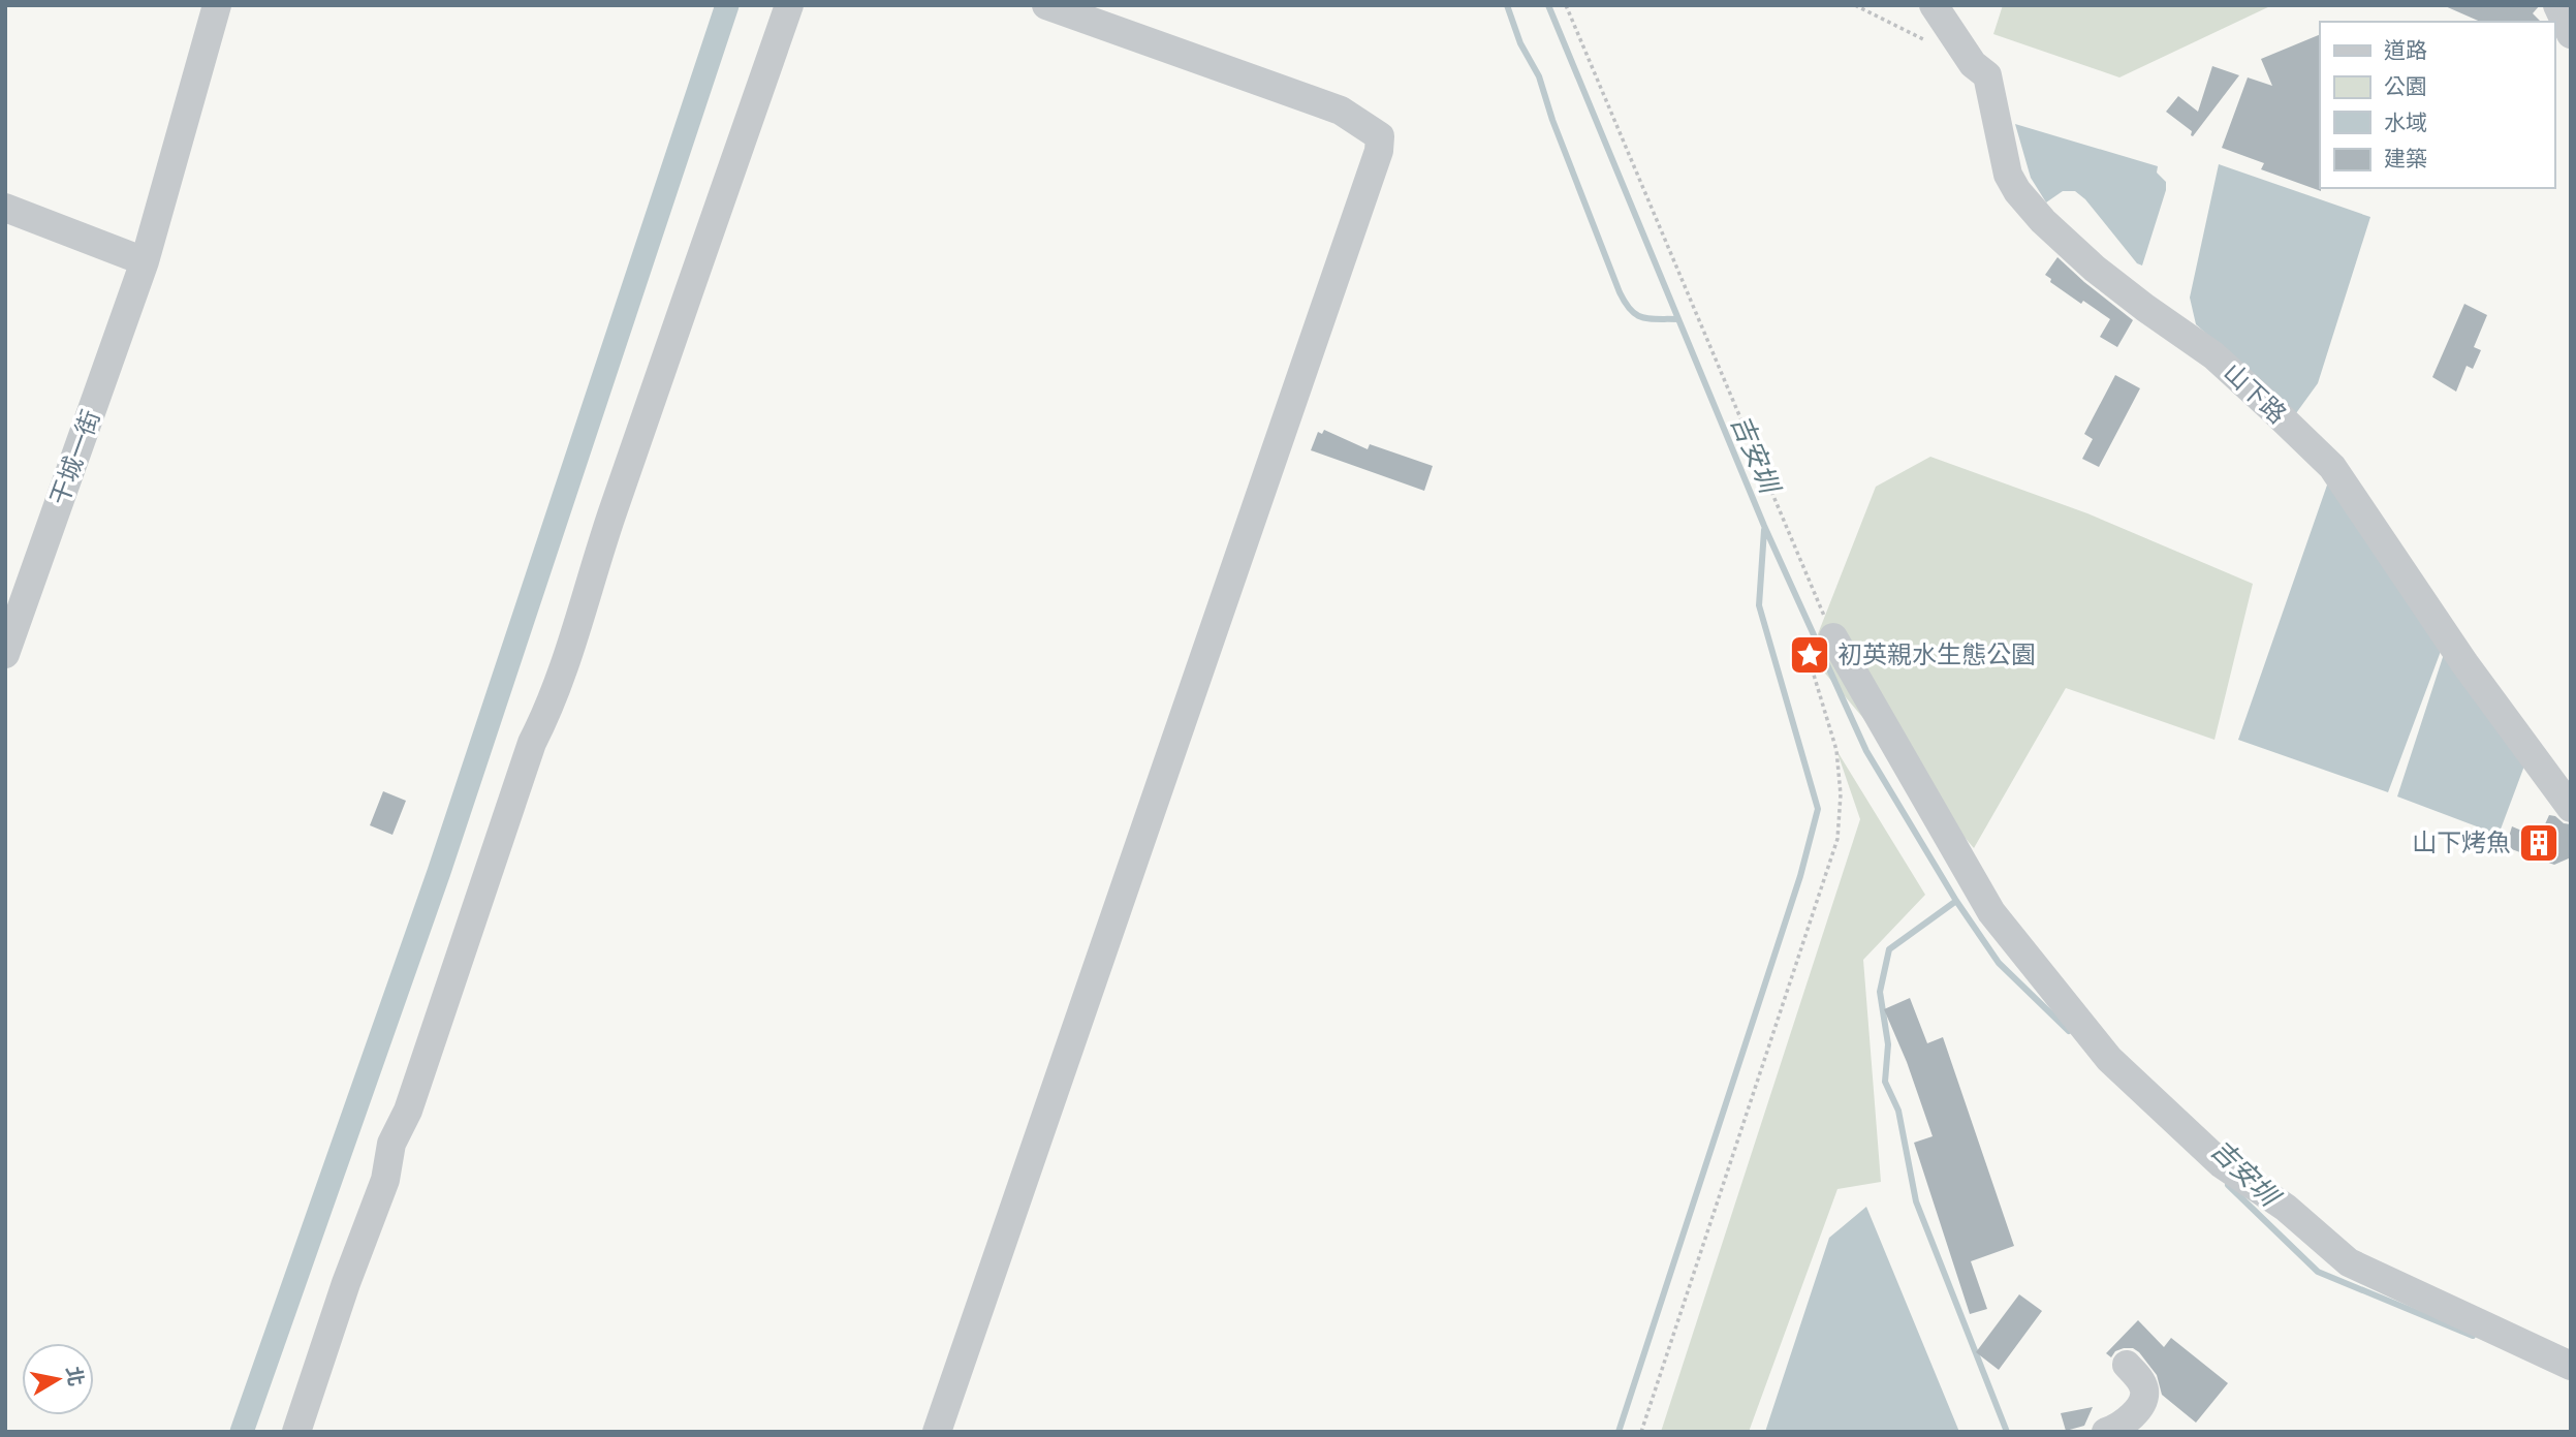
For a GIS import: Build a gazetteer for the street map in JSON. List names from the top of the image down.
{
  "streets": {
    "street": ["山下路", "干城一街"]
  },
  "water": ["吉安圳"],
  "places": {
    "place": ["初英親水生態公園"],
    "building": ["山下烤魚"]
  },
  "legend": [
    "道路",
    "公園",
    "水域",
    "建築"
  ],
  "north": "right"
}
